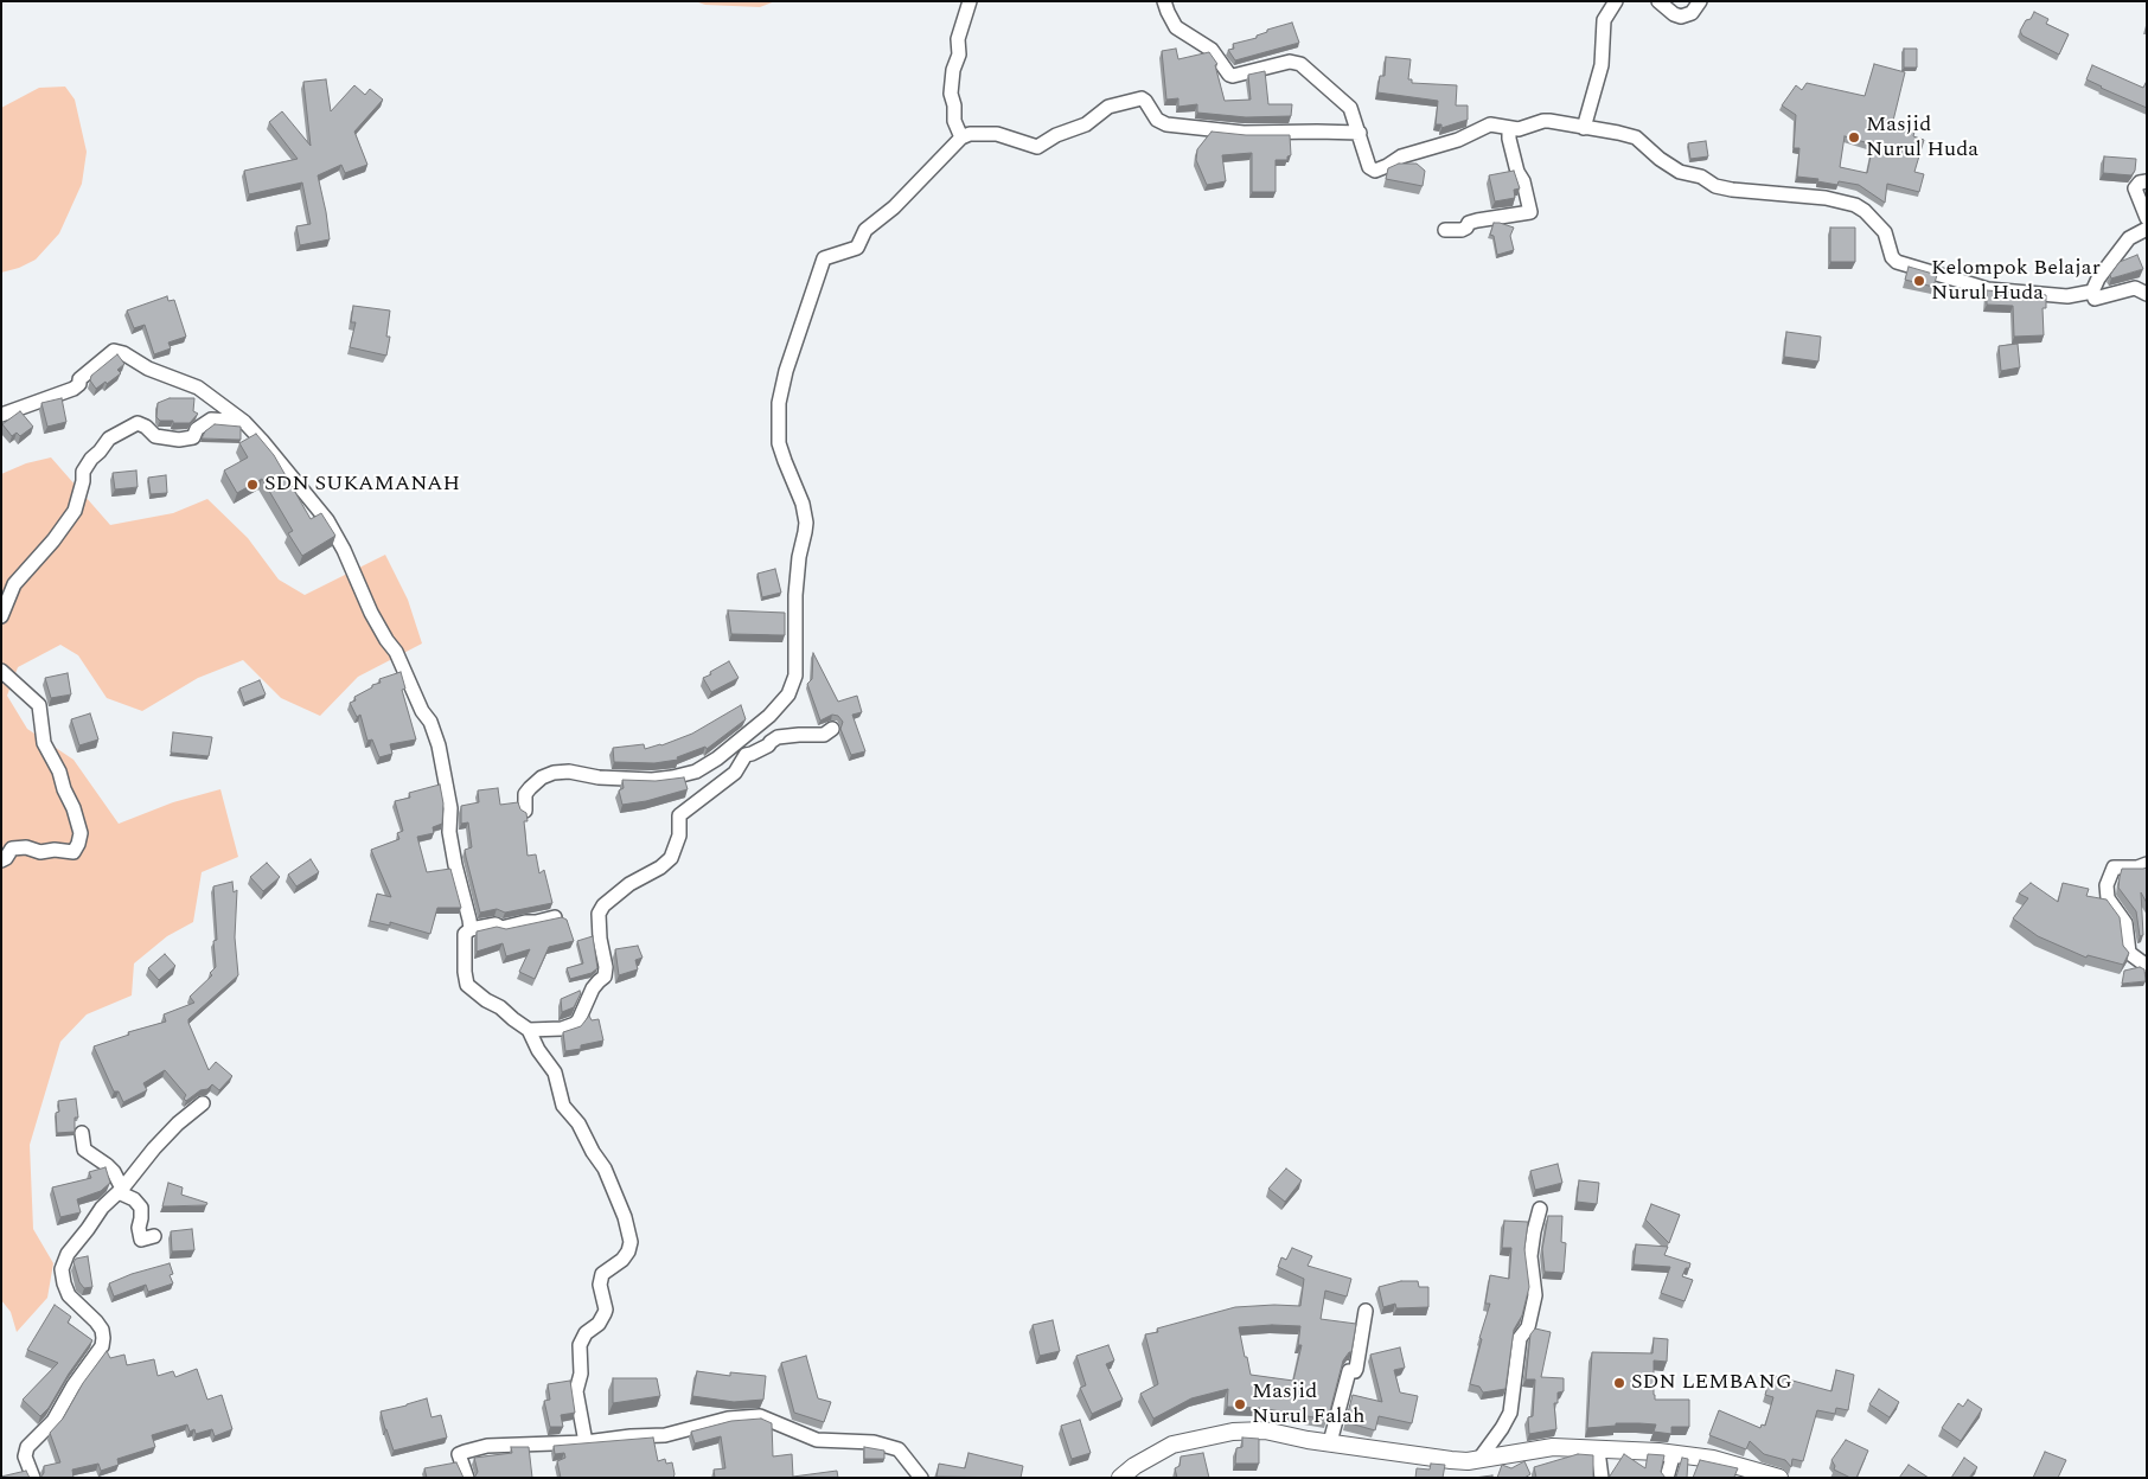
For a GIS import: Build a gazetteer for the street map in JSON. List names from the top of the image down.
{
  "places": [
    "Masjid Nurul Huda",
    "Kelompok Belajar Nurul Huda",
    "SDN SUKAMANAH",
    "SDN LEMBANG",
    "Masjid Nurul Falah"
  ]
}
